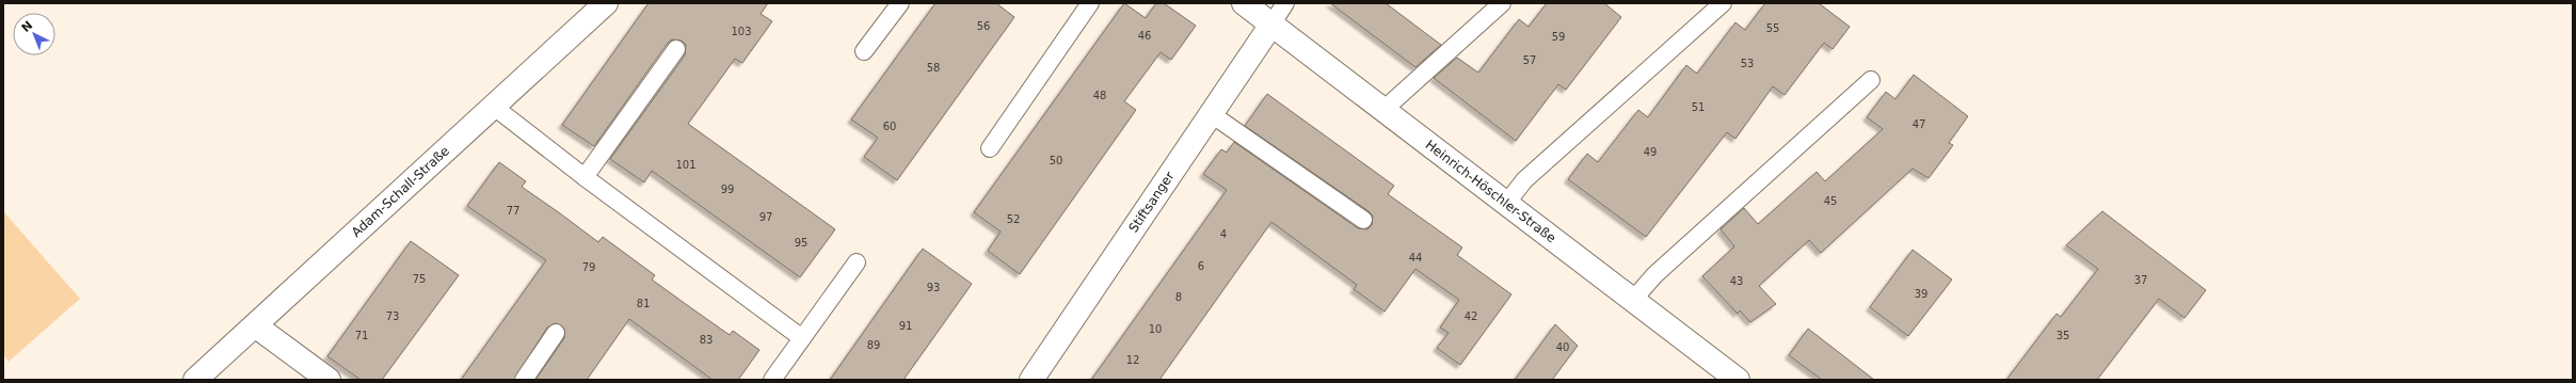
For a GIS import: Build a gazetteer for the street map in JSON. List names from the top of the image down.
{
  "streets": {
    "street": ["Adam-Schall-Straße", "Heinrich-Höschler-Straße", "Stiftsanger"]
  },
  "crossings": [
    ["Heinrich-Höschler-Straße", "Stiftsanger"]
  ],
  "house_numbers": [
    "56",
    "55",
    "103",
    "46",
    "59",
    "57",
    "53",
    "58",
    "48",
    "51",
    "47",
    "60",
    "49",
    "50",
    "101",
    "99",
    "45",
    "77",
    "97",
    "52",
    "4",
    "95",
    "44",
    "6",
    "79",
    "75",
    "37",
    "43",
    "93",
    "39",
    "8",
    "81",
    "73",
    "42",
    "91",
    "10",
    "71",
    "35",
    "83",
    "89",
    "40",
    "12"
  ],
  "north": "top left"
}
